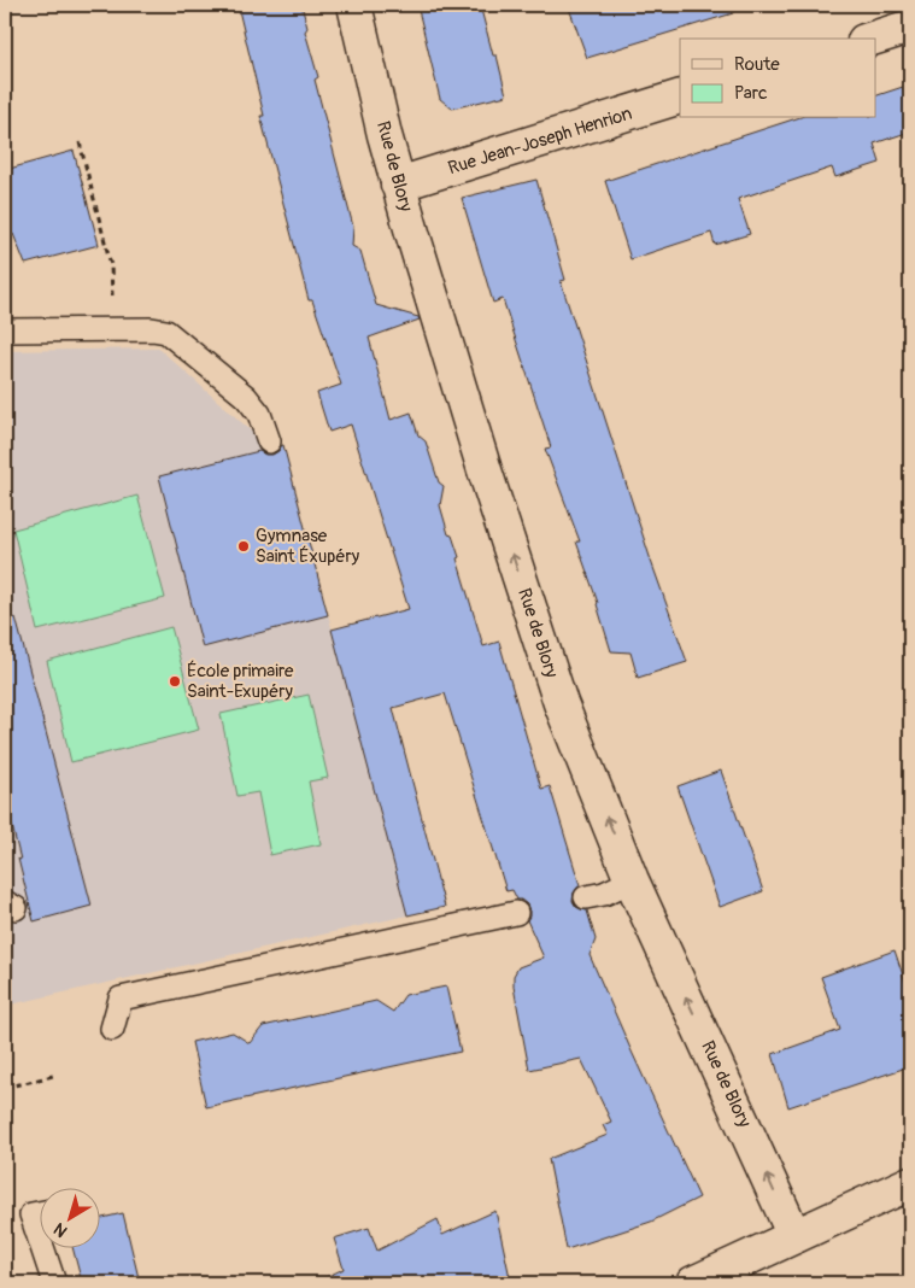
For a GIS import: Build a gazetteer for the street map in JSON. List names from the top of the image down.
{
  "streets": {
    "street": ["Rue Jean-Joseph Henrion", "Rue de Blory"]
  },
  "crossings": [
    ["Rue Jean-Joseph Henrion", "Rue de Blory"]
  ],
  "one_way": ["Rue de Blory"],
  "places": ["Gymnase Saint Éxupéry", "École primaire Saint-Exupéry"],
  "legend": ["Route", "Parc"],
  "north": "bottom left"
}
